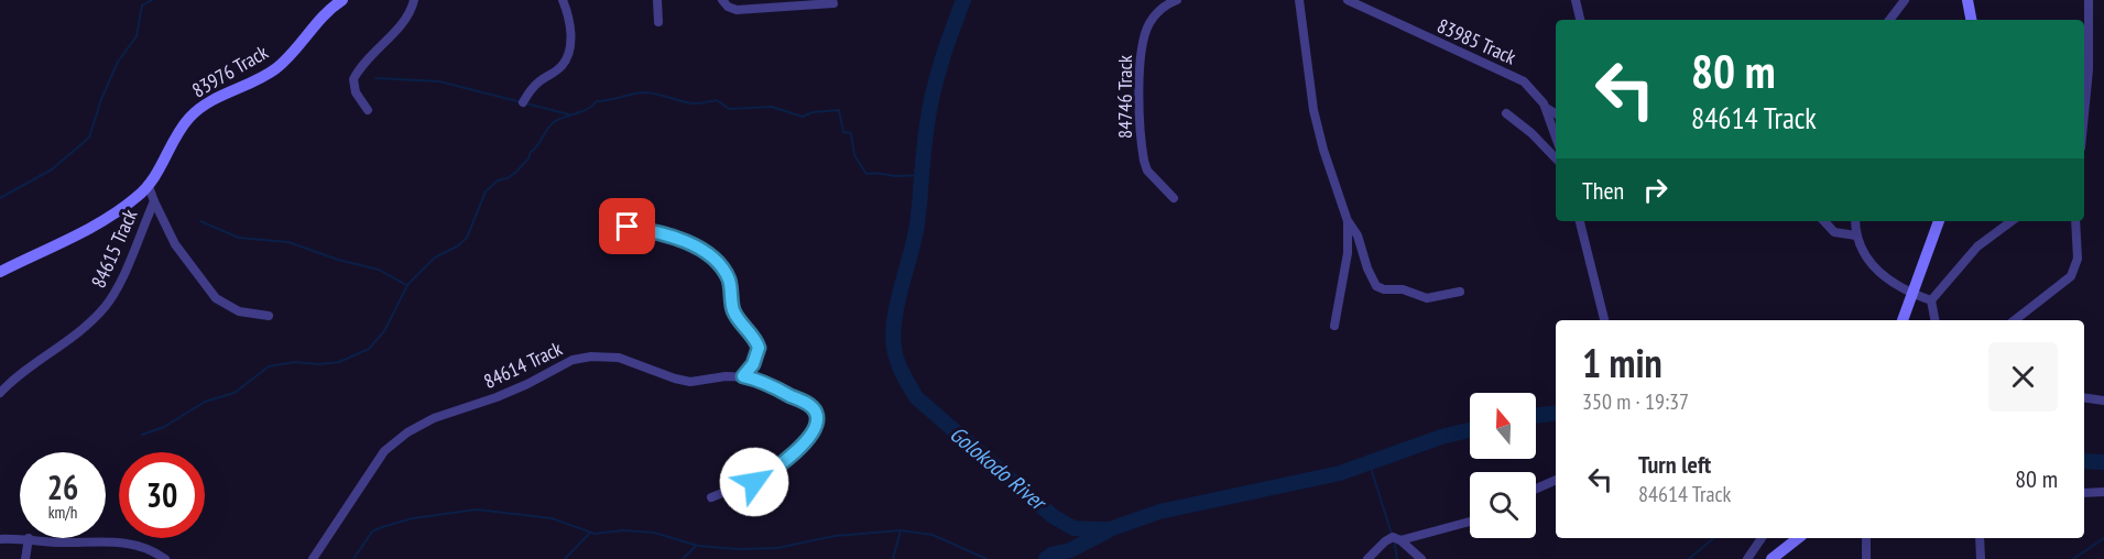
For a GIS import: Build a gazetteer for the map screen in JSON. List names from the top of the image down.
{
  "streets": {
    "street": [
      "83985 Track",
      "83976 Track",
      "84746 Track",
      "84615 Track",
      "84614 Track"
    ]
  },
  "crossings": [
    ["83976 Track", "84615 Track"]
  ],
  "water": ["Golokodo River"],
  "north": "top",
  "page": {
    "turn": ["80 m", "84614 Track"],
    "then": "Then",
    "heading": ["1 min", "350 m · 19:37"],
    "list": [
      {
        "name": "Turn left",
        "note": "84614 Track",
        "value": "80 m"
      }
    ],
    "speed": "26 km/h",
    "limit": "30"
  }
}
